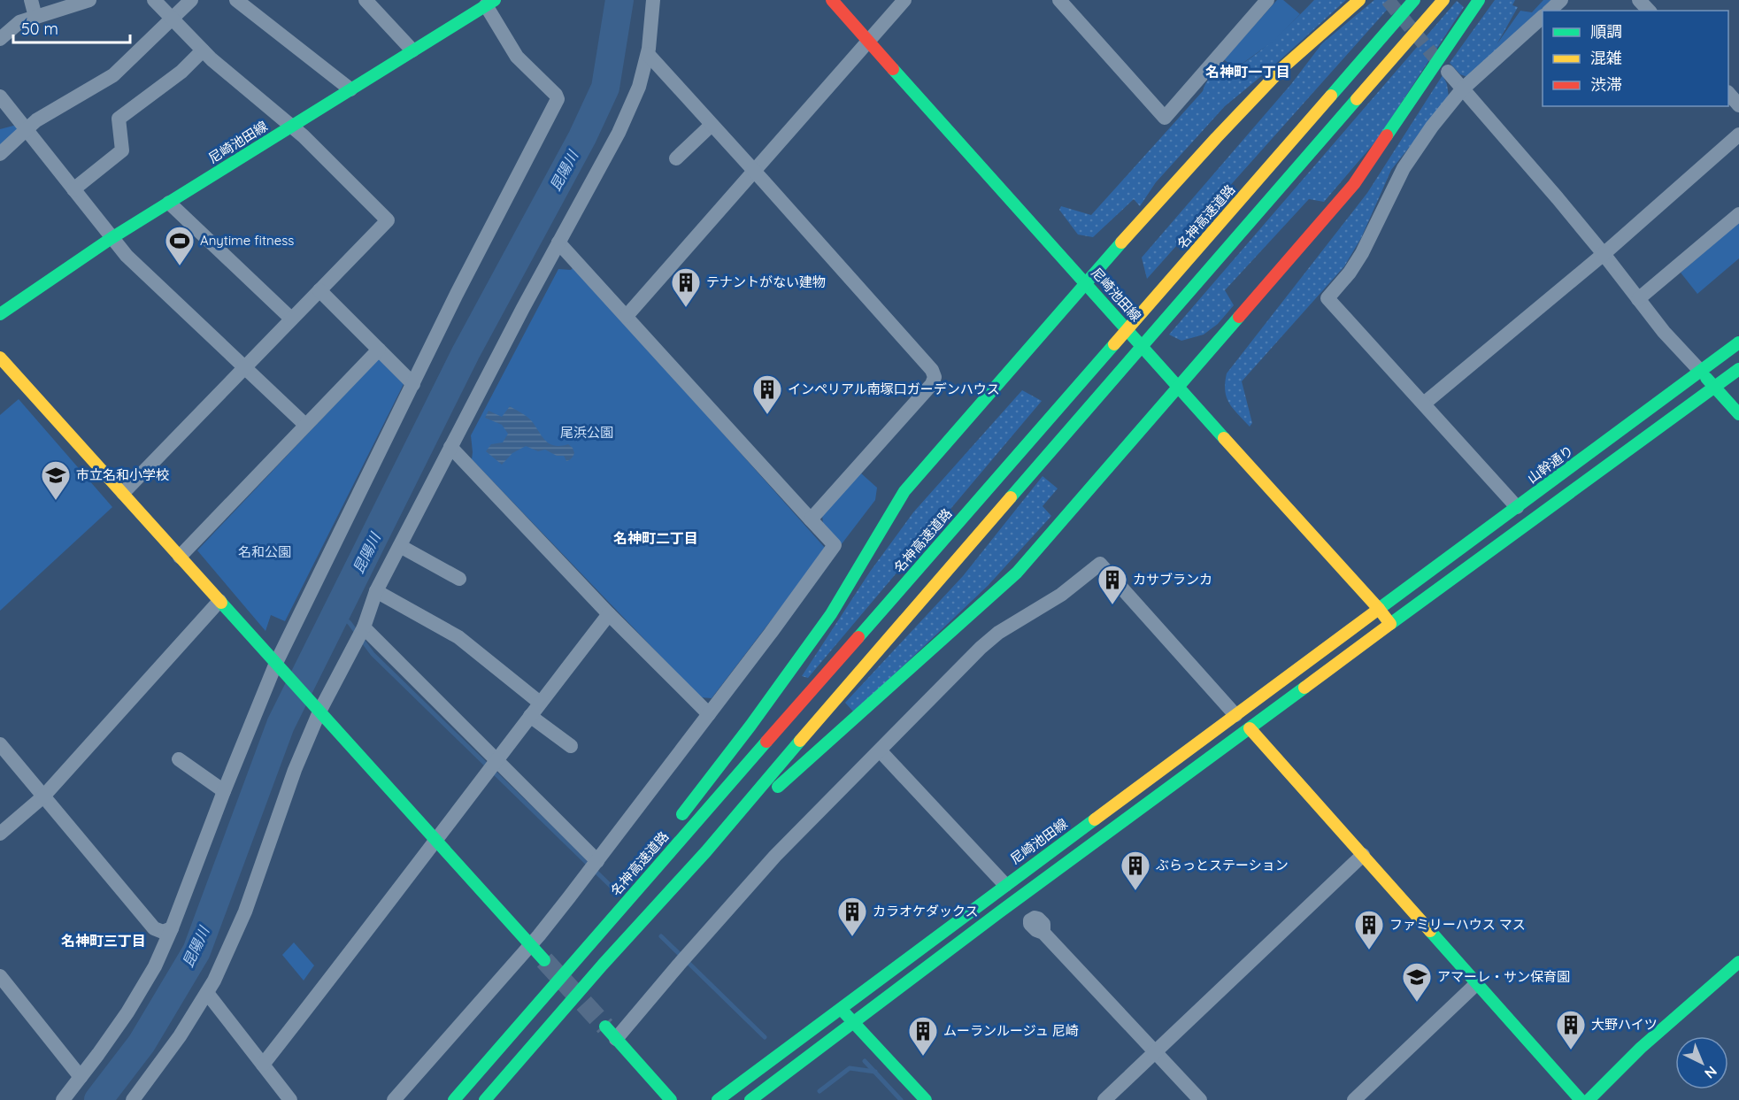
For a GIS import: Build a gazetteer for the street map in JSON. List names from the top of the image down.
{
  "streets": {
    "main road": ["尼崎池田線", "名神高速道路", "山幹通り"]
  },
  "crossings": [
    ["尼崎池田線", "山幹通り"]
  ],
  "districts": ["名神町一丁目", "名神町二丁目", "名神町三丁目"],
  "water": ["昆陽川"],
  "parks": ["尾浜公園", "名和公園"],
  "places": {
    "sports": ["Anytime fitness"],
    "building": [
      "テナントがない建物",
      "インペリアル南塚口ガーデンハウス",
      "カサブランカ",
      "ぶらっとステーション",
      "カラオケダックス",
      "ファミリーハウス マス",
      "大野ハイツ",
      "ムーランルージュ 尼崎"
    ],
    "school or university": ["市立名和小学校", "アマーレ・サン保育園"]
  },
  "legend": ["順調", "混雑", "渋滞"],
  "scale_bar": "50 m",
  "north": "bottom right"
}
